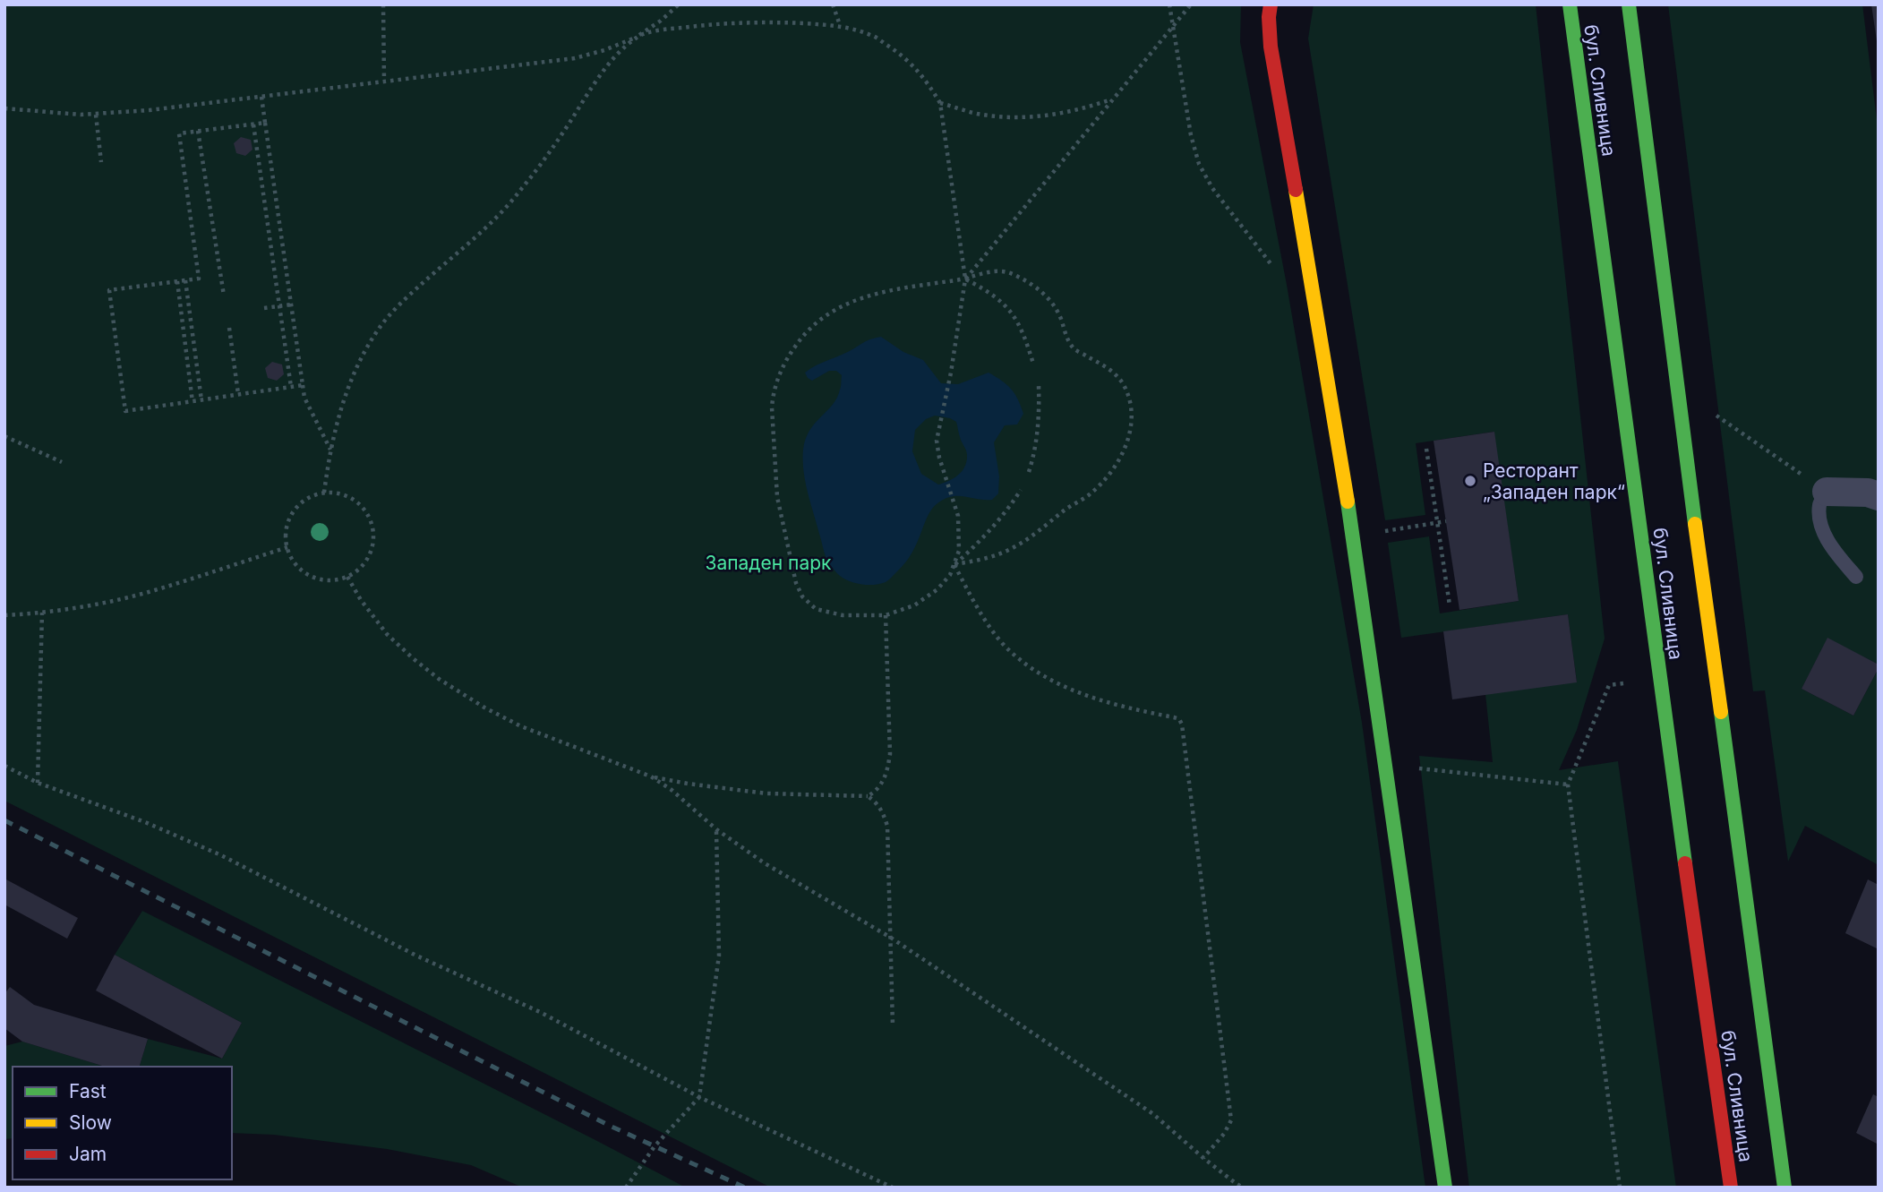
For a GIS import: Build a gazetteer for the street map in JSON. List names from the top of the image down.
{
  "streets": {
    "main road": ["бул. Сливница"]
  },
  "parks": ["Западен парк"],
  "places": ["Ресторант „Западен парк“"],
  "legend": ["Fast", "Slow", "Jam"]
}
